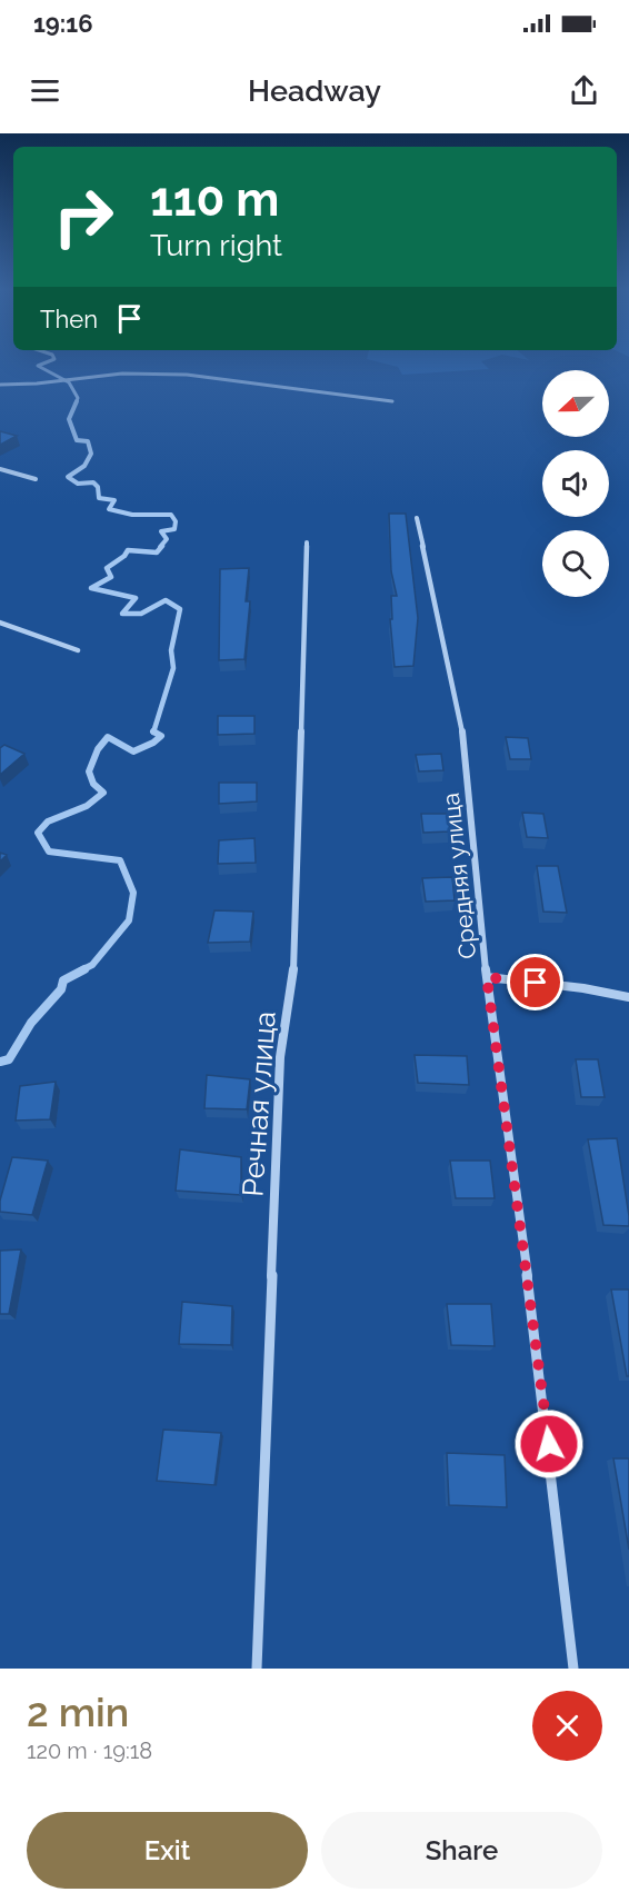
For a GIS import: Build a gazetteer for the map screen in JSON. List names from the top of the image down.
{
  "streets": {
    "street": ["Средняя улица", "Речная улица"]
  },
  "north": "left",
  "page": {
    "status": "19:16",
    "header": "Headway",
    "turn": ["110 m", "Turn right"],
    "then": "Then",
    "heading": ["2 min", "120 m · 19:18"],
    "buttons": ["Exit", "Share"]
  }
}
